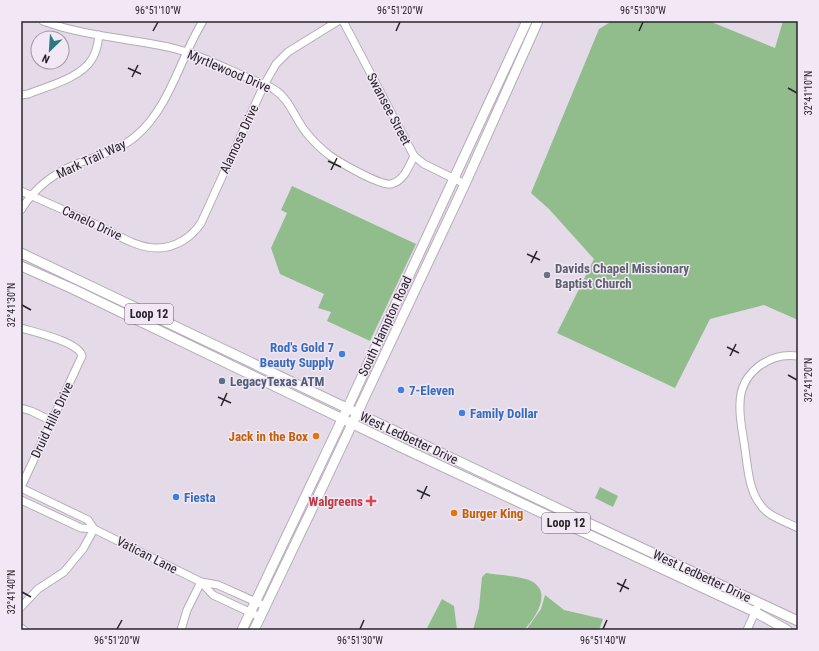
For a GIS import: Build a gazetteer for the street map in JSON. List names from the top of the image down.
{
  "streets": {
    "main road": ["Loop 12", "South Hampton Road", "West Ledbetter Drive"],
    "street": [
      "Myrtlewood Drive",
      "Swansee Street",
      "Alamosa Drive",
      "Mark Trail Way",
      "Canelo Drive",
      "Druid Hills Drive",
      "Vatican Lane"
    ]
  },
  "crossings": [
    ["Myrtlewood Drive", "Swansee Street"],
    ["Myrtlewood Drive", "Alamosa Drive"],
    ["Myrtlewood Drive", "Mark Trail Way"],
    ["Swansee Street", "South Hampton Road"],
    ["Alamosa Drive", "Canelo Drive"],
    ["Mark Trail Way", "Canelo Drive"],
    ["South Hampton Road", "West Ledbetter Drive"],
    ["South Hampton Road", "Vatican Lane"],
    ["Druid Hills Drive", "Vatican Lane"]
  ],
  "places": {
    "other": [
      "Davids Chapel Missionary Baptist Church",
      "Rod's Gold 7 Beauty Supply",
      "LegacyTexas ATM",
      "7-Eleven",
      "Family Dollar",
      "Jack in the Box",
      "Fiesta",
      "Burger King"
    ],
    "health": ["Walgreens"]
  },
  "north": "bottom left",
  "coordinates": [
    "96°51'10\"W",
    "96°51'20\"W",
    "96°51'30\"W",
    "32°41'10\"N",
    "32°41'30\"N",
    "32°41'20\"N",
    "32°41'40\"N",
    "96°51'40\"W"
  ]
}
